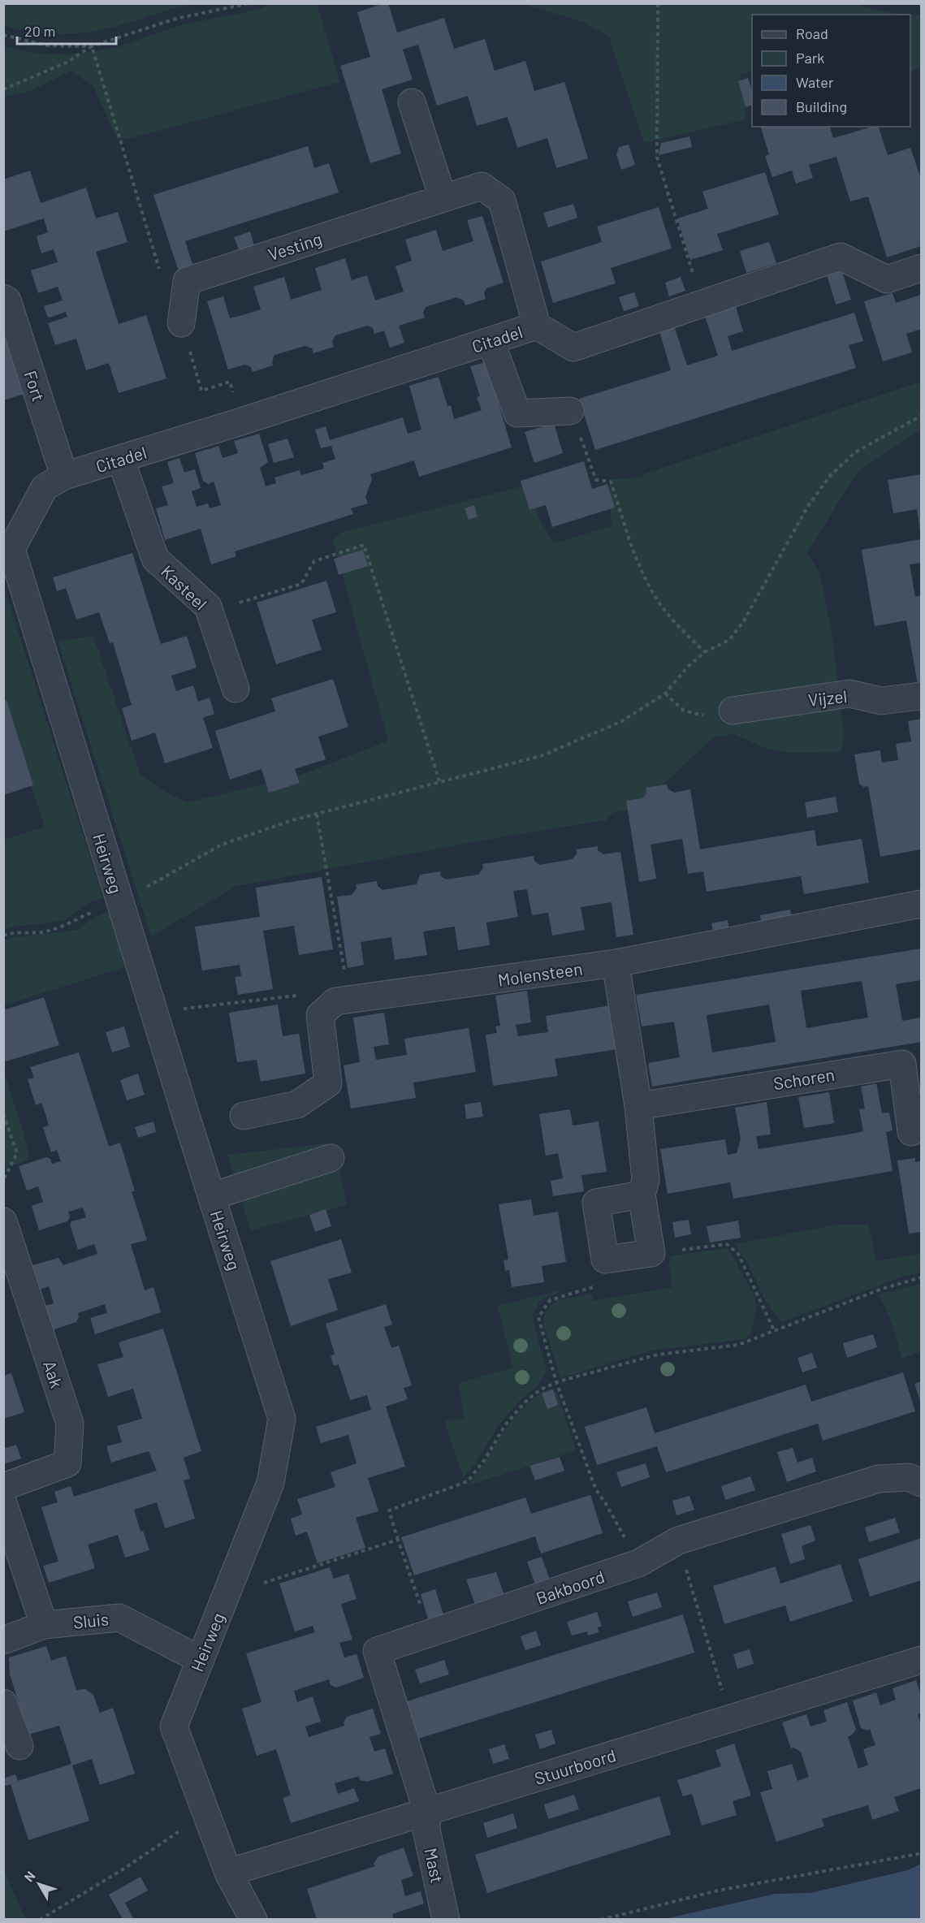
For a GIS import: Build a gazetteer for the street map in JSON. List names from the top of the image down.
{
  "streets": {
    "street": [
      "Vesting",
      "Citadel",
      "Fort",
      "Kasteel",
      "Vijzel",
      "Heirweg",
      "Molensteen",
      "Schoren",
      "Aak",
      "Bakboord",
      "Sluis",
      "Stuurboord",
      "Mast"
    ]
  },
  "crossings": [
    ["Vesting", "Citadel"],
    ["Citadel", "Fort"],
    ["Citadel", "Kasteel"],
    ["Citadel", "Heirweg"],
    ["Heirweg", "Sluis"],
    ["Heirweg", "Stuurboord"],
    ["Bakboord", "Stuurboord"],
    ["Bakboord", "Mast"],
    ["Stuurboord", "Mast"]
  ],
  "legend": [
    "Road",
    "Park",
    "Water",
    "Building"
  ],
  "scale_bar": "20 m",
  "north": "top left"
}
